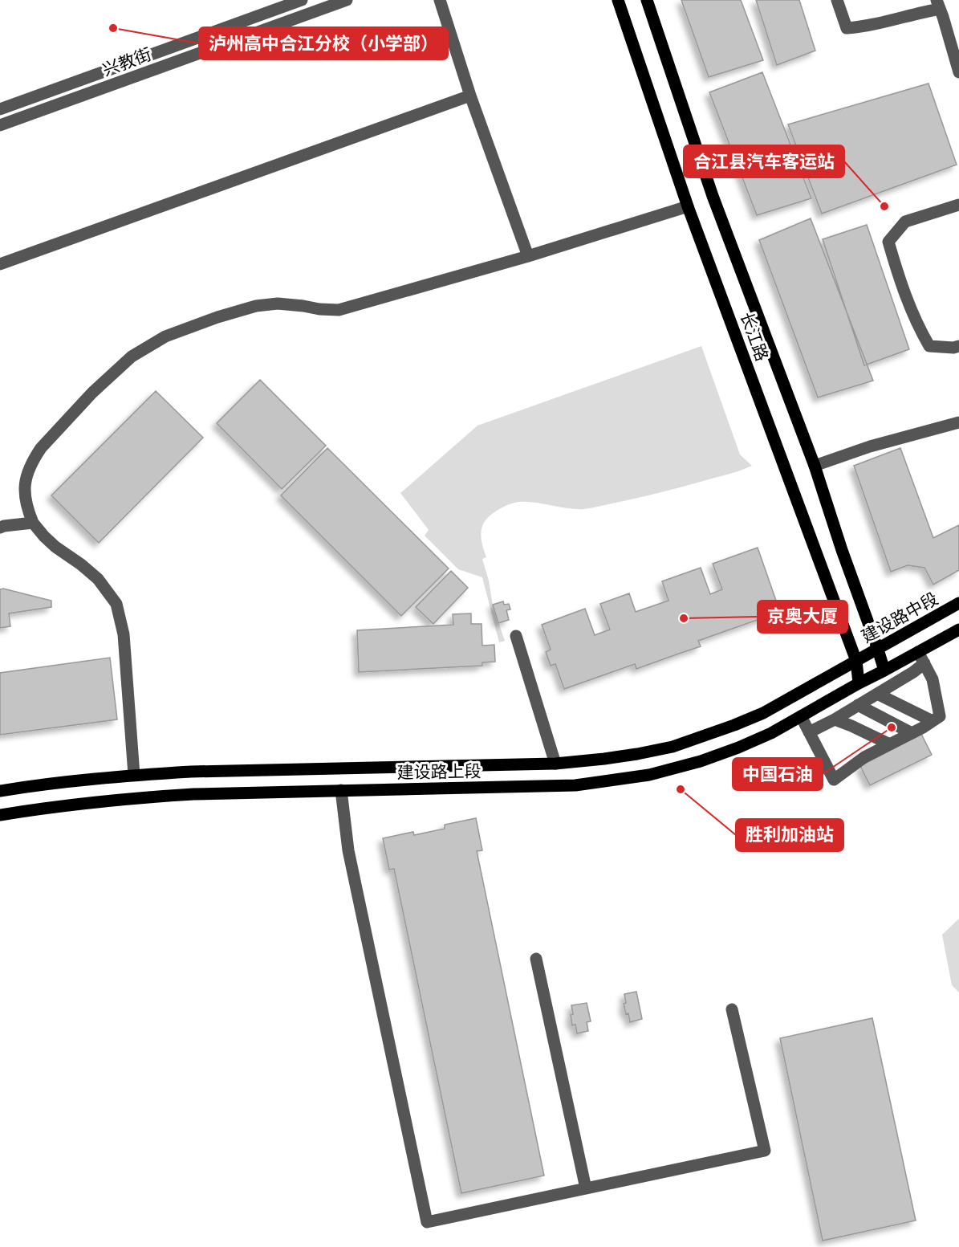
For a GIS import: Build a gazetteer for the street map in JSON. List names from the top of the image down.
{
  "streets": {
    "main road": ["长江路", "建设路中段", "建设路上段"],
    "street": ["兴教街"]
  },
  "crossings": [
    ["长江路", "建设路中段"],
    ["长江路", "建设路上段"],
    ["建设路中段", "建设路上段"]
  ],
  "places": [
    "泸州高中合江分校（小学部）",
    "合江县汽车客运站",
    "京奥大厦",
    "中国石油",
    "胜利加油站"
  ]
}
